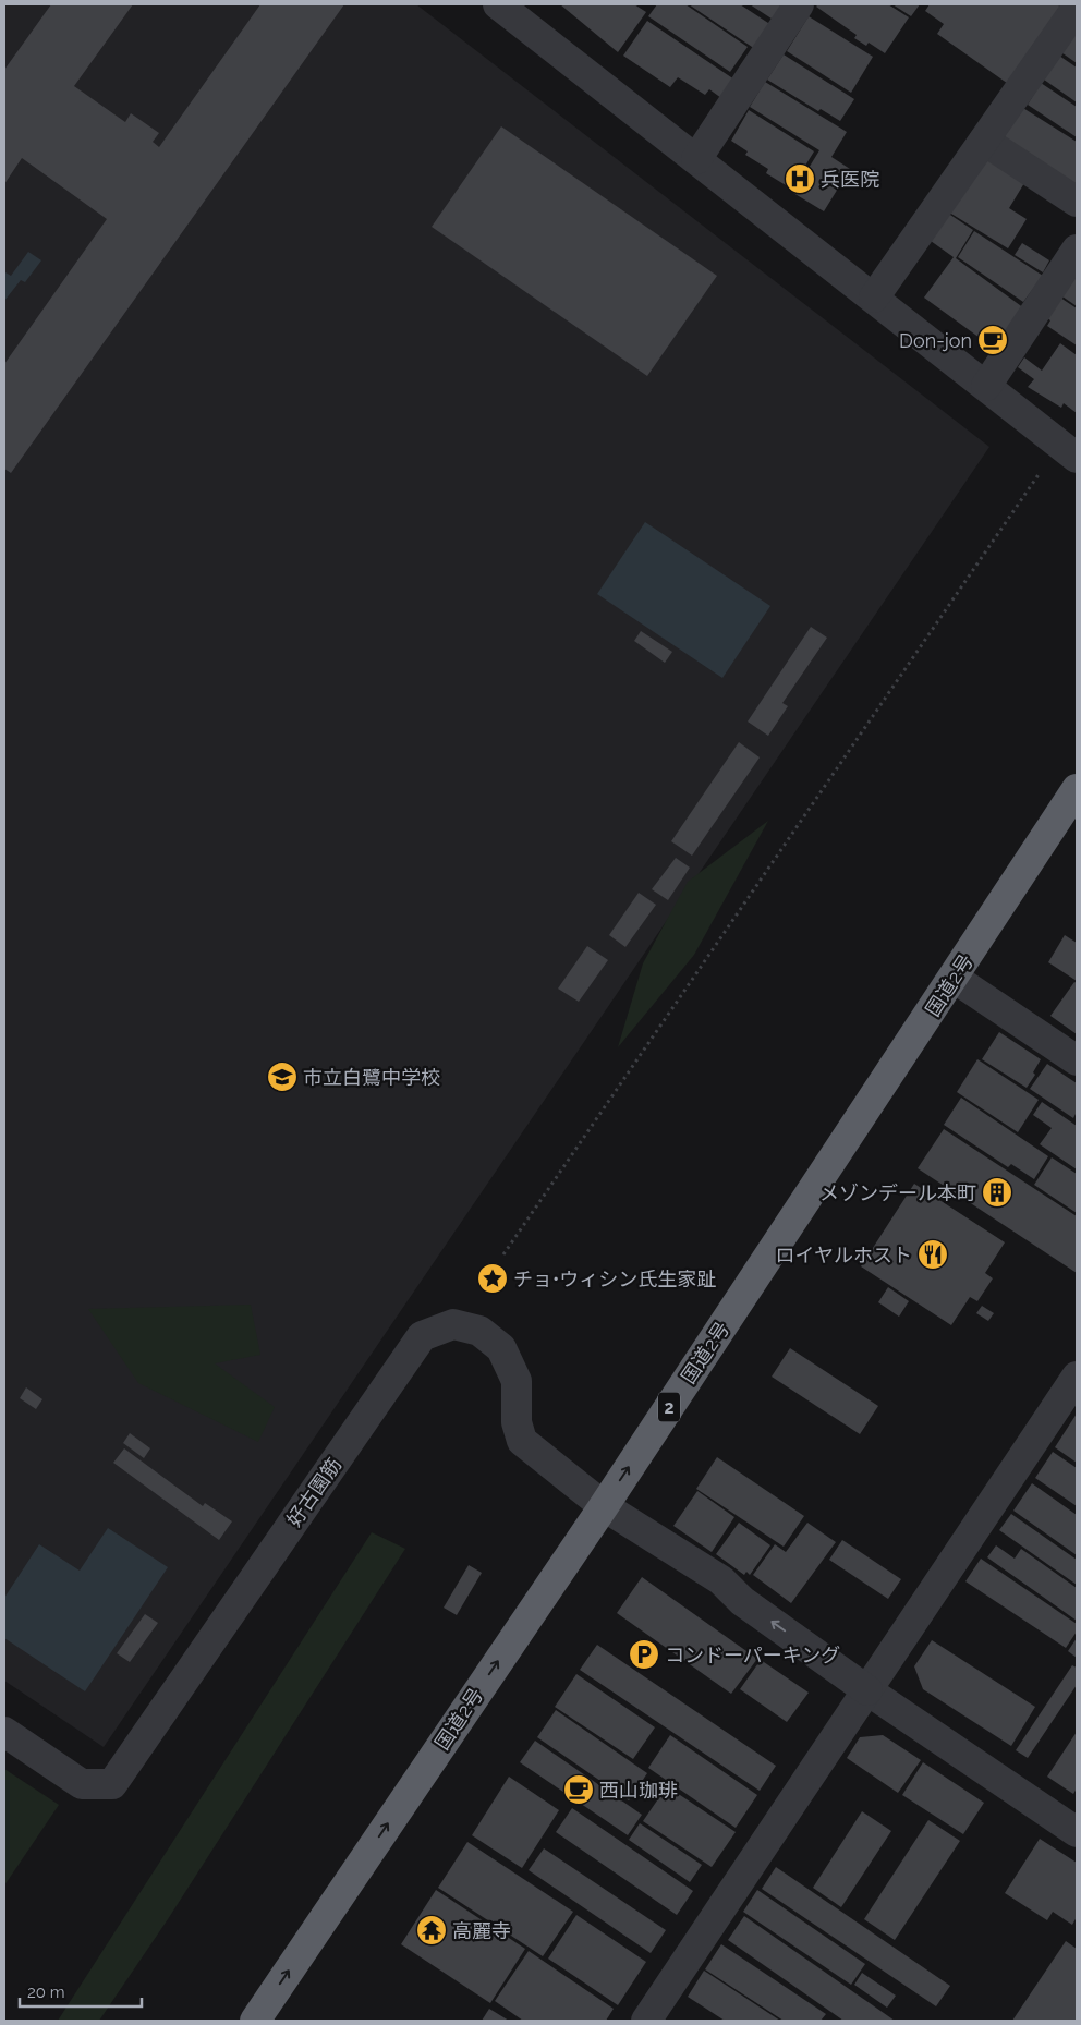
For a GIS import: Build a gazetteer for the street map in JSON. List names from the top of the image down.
{
  "streets": {
    "highway": ["国道2号", "2"],
    "street": ["好古園筋"]
  },
  "crossings": [
    ["国道2号", "好古園筋"]
  ],
  "one_way": ["国道2号"],
  "places": {
    "hospital": ["兵医院"],
    "cafe": ["Don-jon", "西山珈琲"],
    "school or university": ["市立白鷺中学校"],
    "building": ["メゾンデール本町"],
    "restaurant": ["ロイヤルホスト"],
    "place": ["チョ•ウィシン氏生家趾"],
    "parking": ["コンドーパーキング"],
    "temple": ["高麗寺"]
  },
  "scale_bar": "20 m"
}
